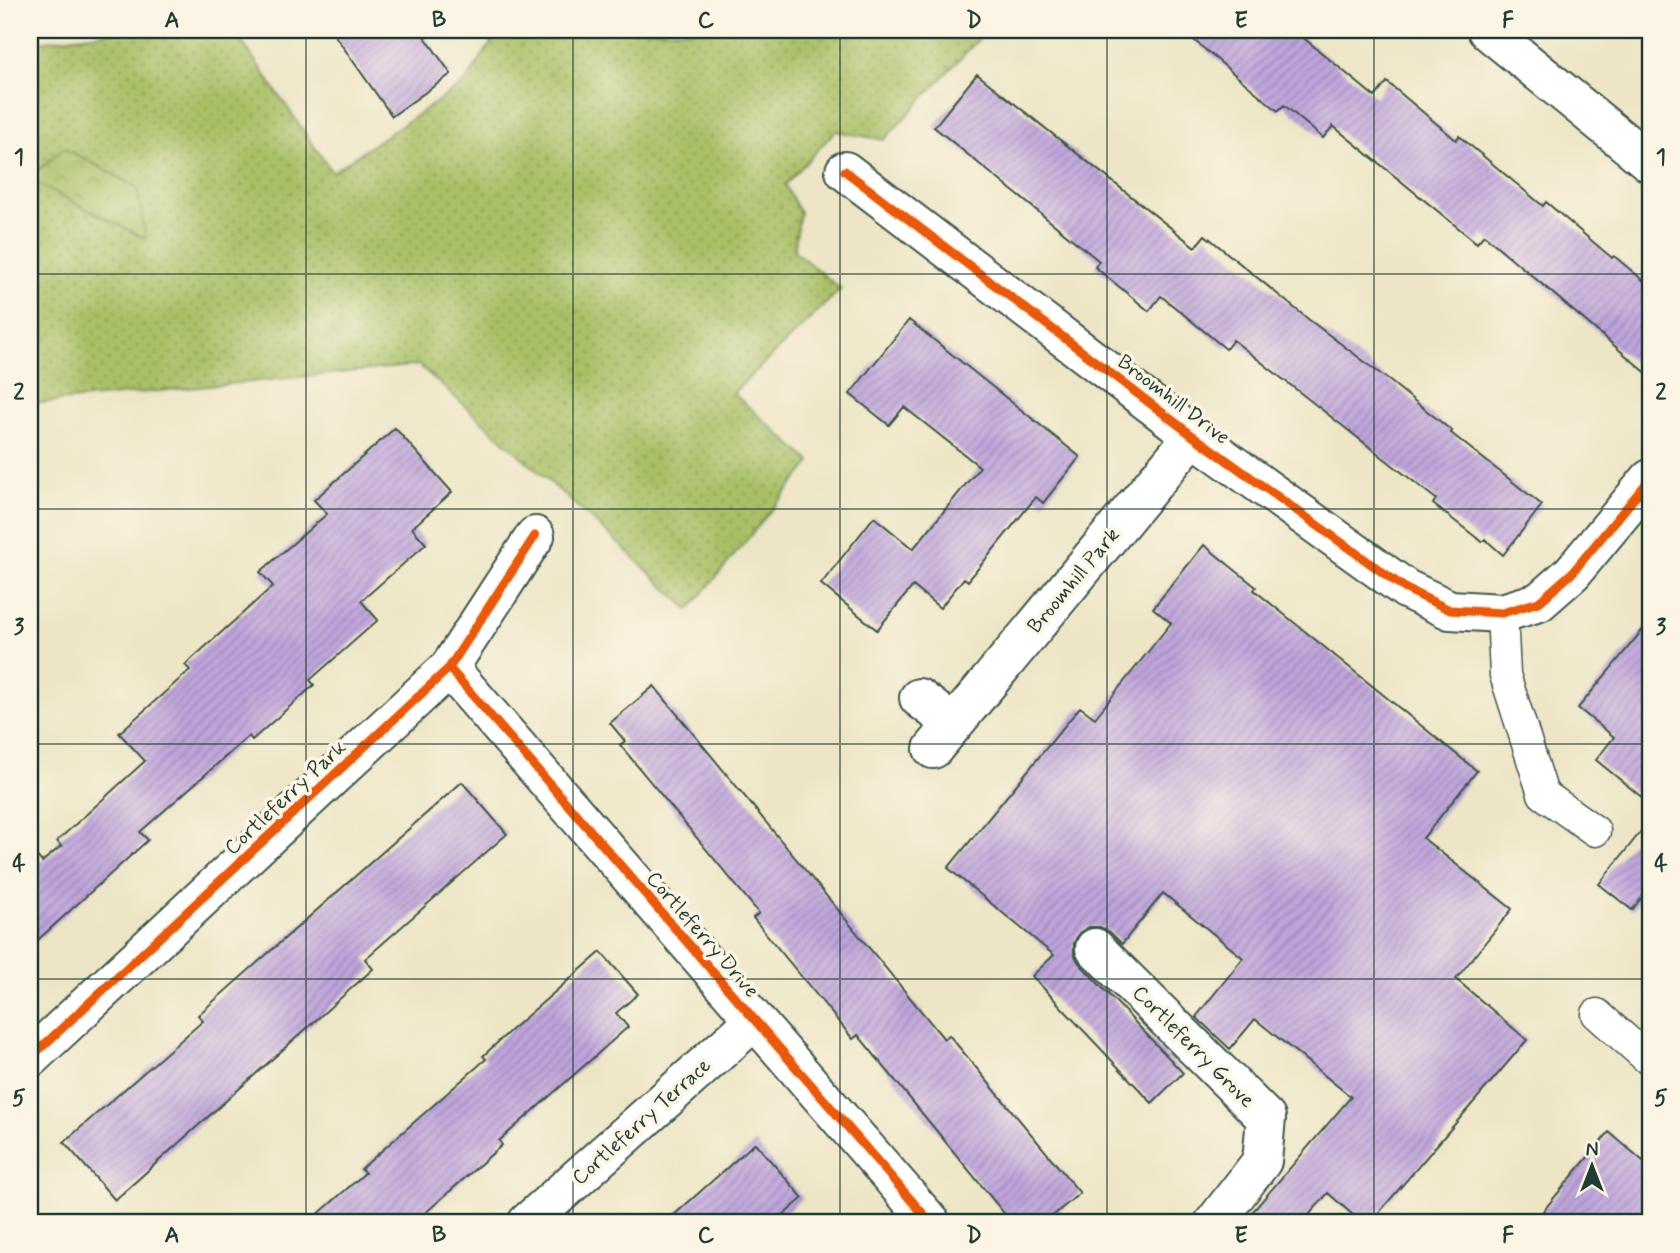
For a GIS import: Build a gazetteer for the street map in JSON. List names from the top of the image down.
{
  "streets": {
    "street": [
      "Broomhill Drive",
      "Broomhill Park",
      "Cortleferry Park",
      "Cortleferry Drive",
      "Cortleferry Grove",
      "Cortleferry Terrace"
    ]
  },
  "crossings": [
    ["Broomhill Drive", "Broomhill Park"],
    ["Cortleferry Park", "Cortleferry Drive"],
    ["Cortleferry Drive", "Cortleferry Terrace"]
  ],
  "north": "top",
  "grid": {
    "columns": [
      "A",
      "B",
      "C",
      "D",
      "E",
      "F"
    ],
    "rows": [
      "1",
      "2",
      "3",
      "4",
      "5"
    ]
  }
}
